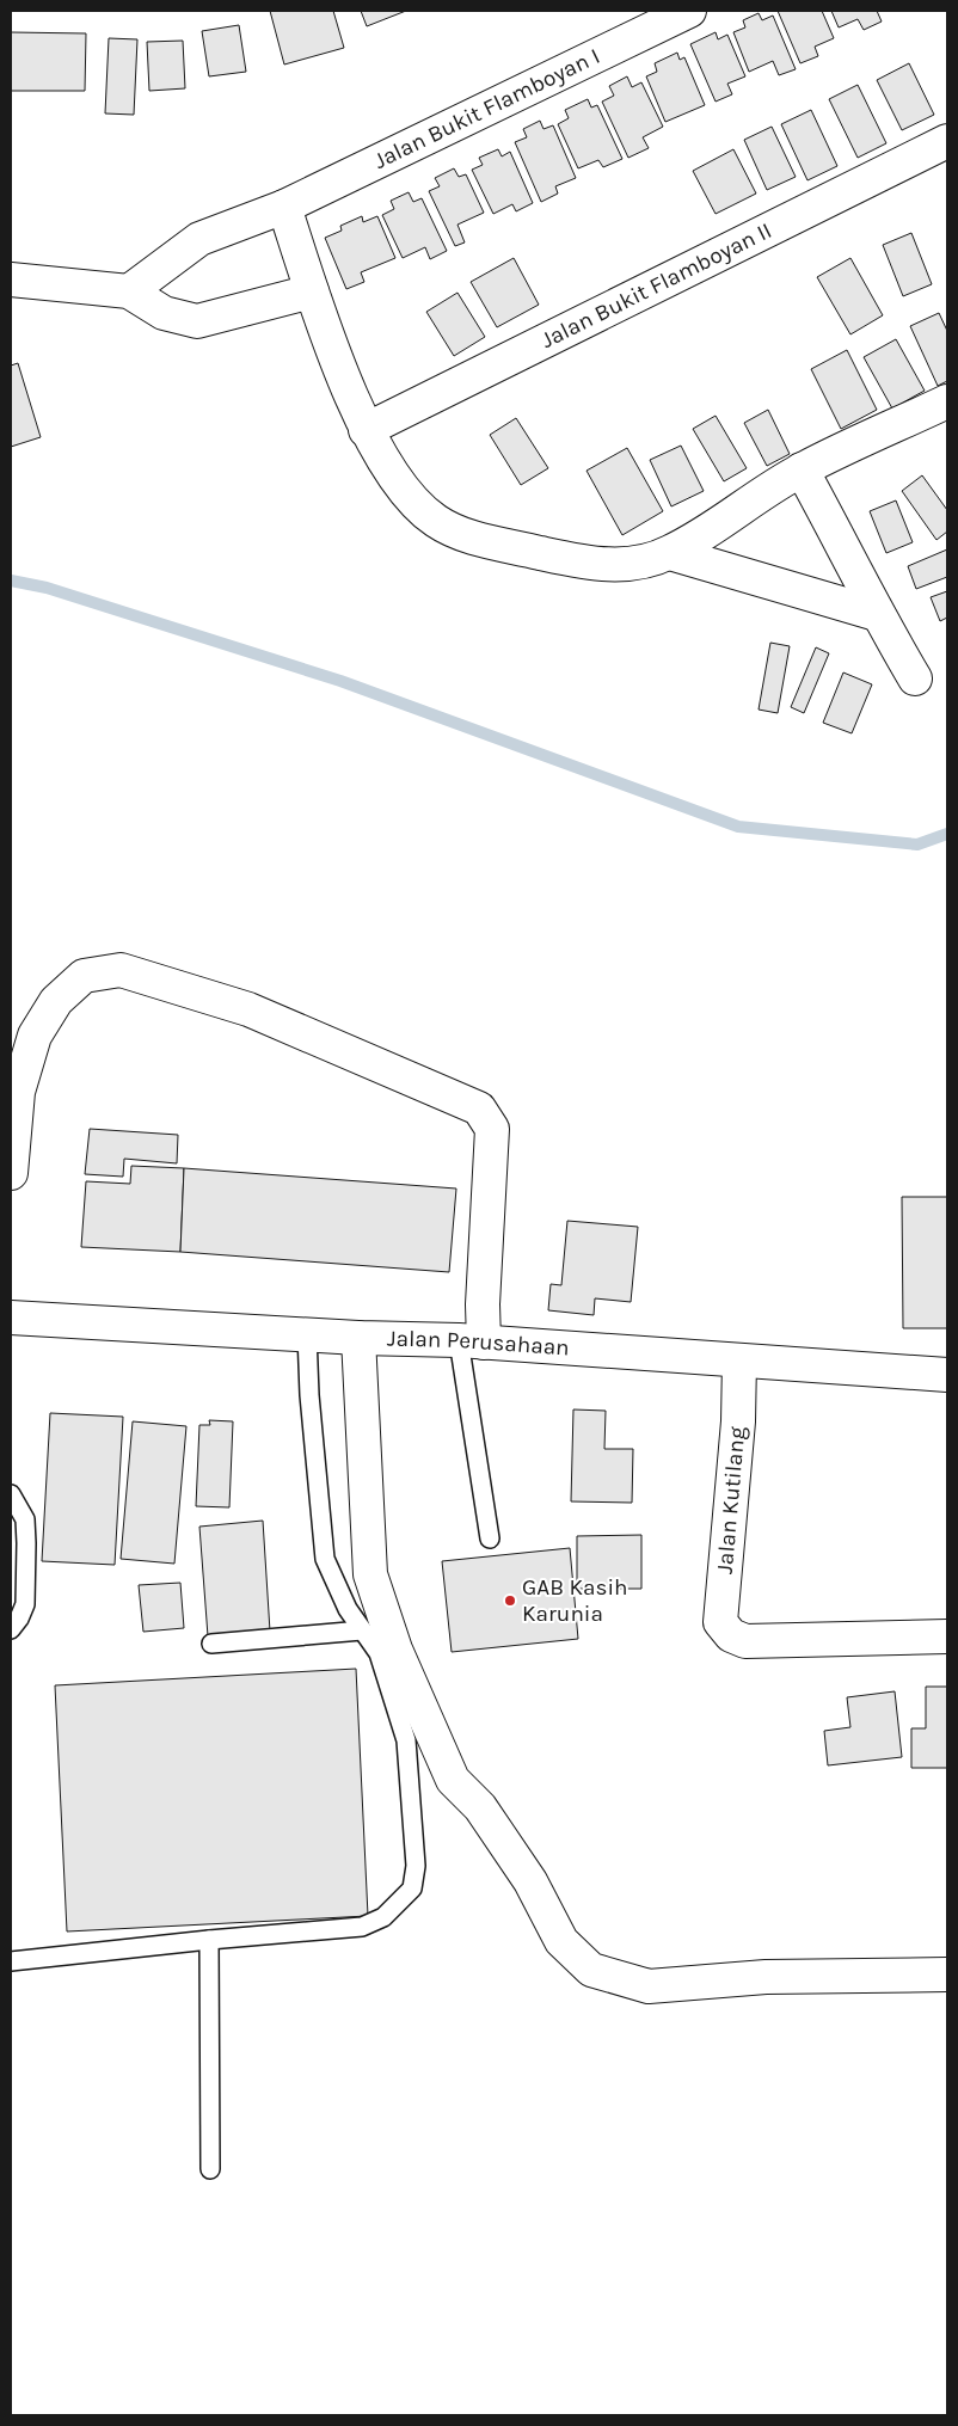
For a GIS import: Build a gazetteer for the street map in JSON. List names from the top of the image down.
{
  "streets": {
    "street": [
      "Jalan Bukit Flamboyan I",
      "Jalan Bukit Flamboyan II",
      "Jalan Perusahaan",
      "Jalan Kutilang"
    ]
  },
  "crossings": [
    ["Jalan Perusahaan", "Jalan Kutilang"]
  ],
  "places": ["GAB Kasih Karunia"]
}
